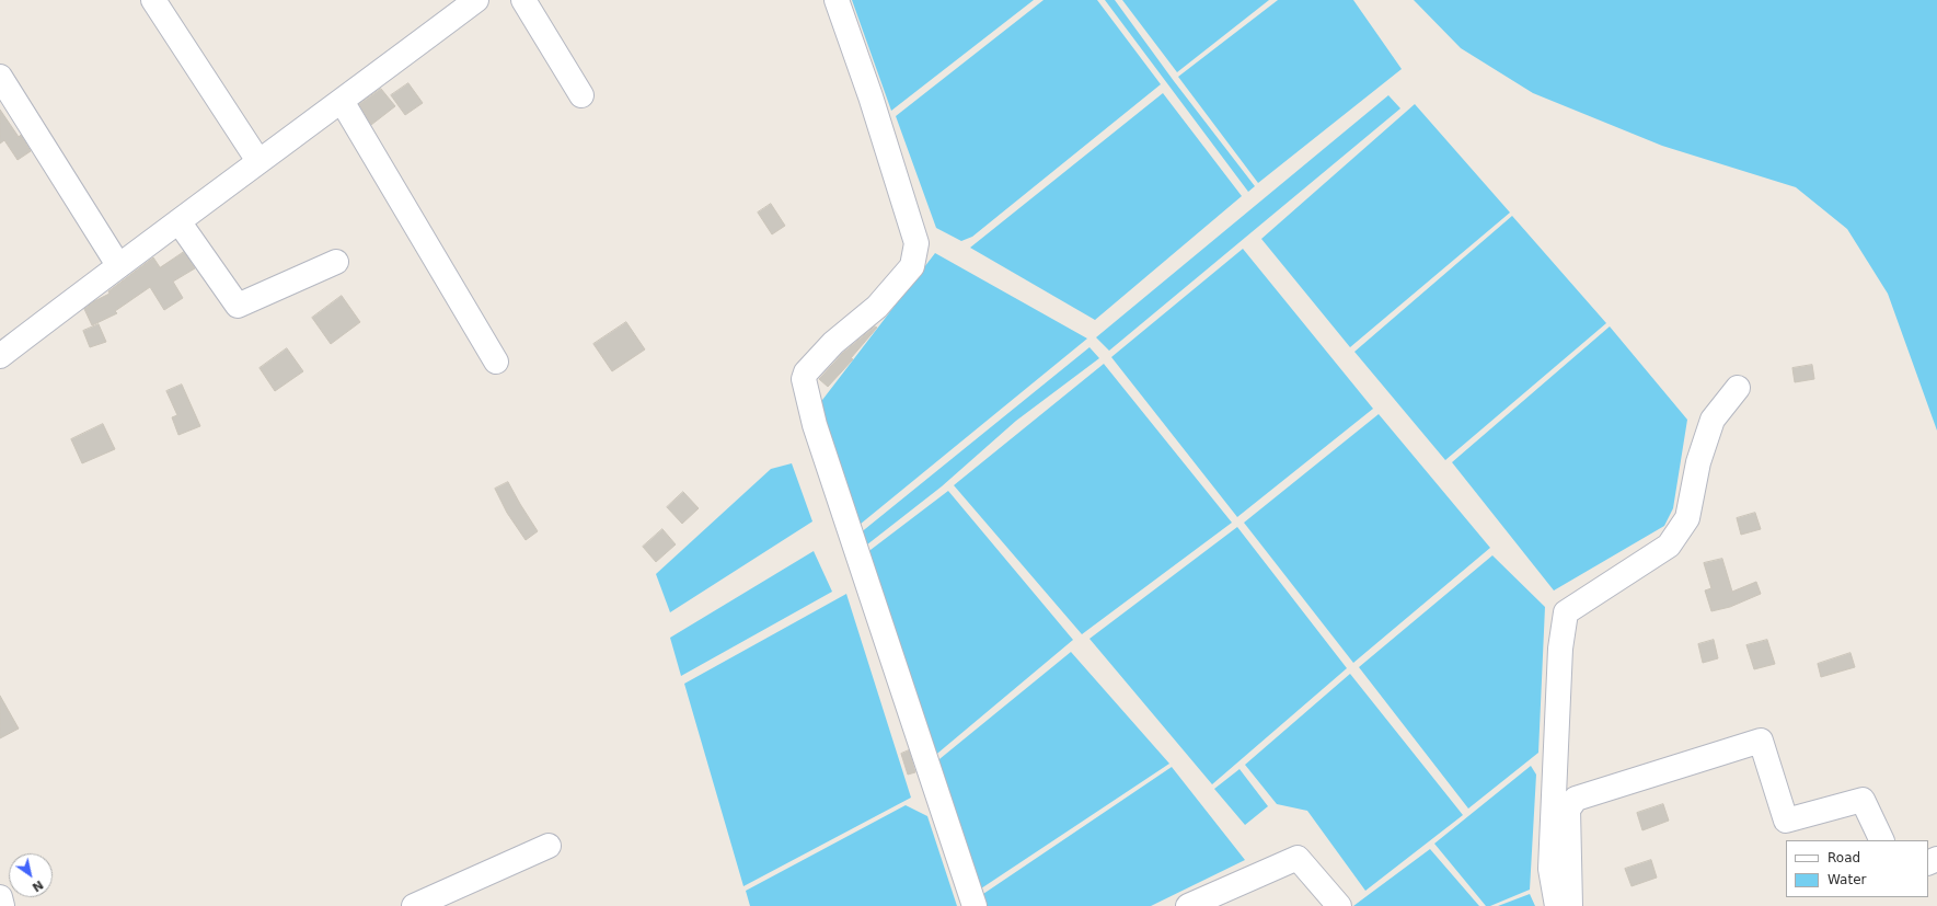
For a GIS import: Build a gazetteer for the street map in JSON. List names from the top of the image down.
{
  "legend": ["Road", "Water"],
  "north": "bottom right"
}
